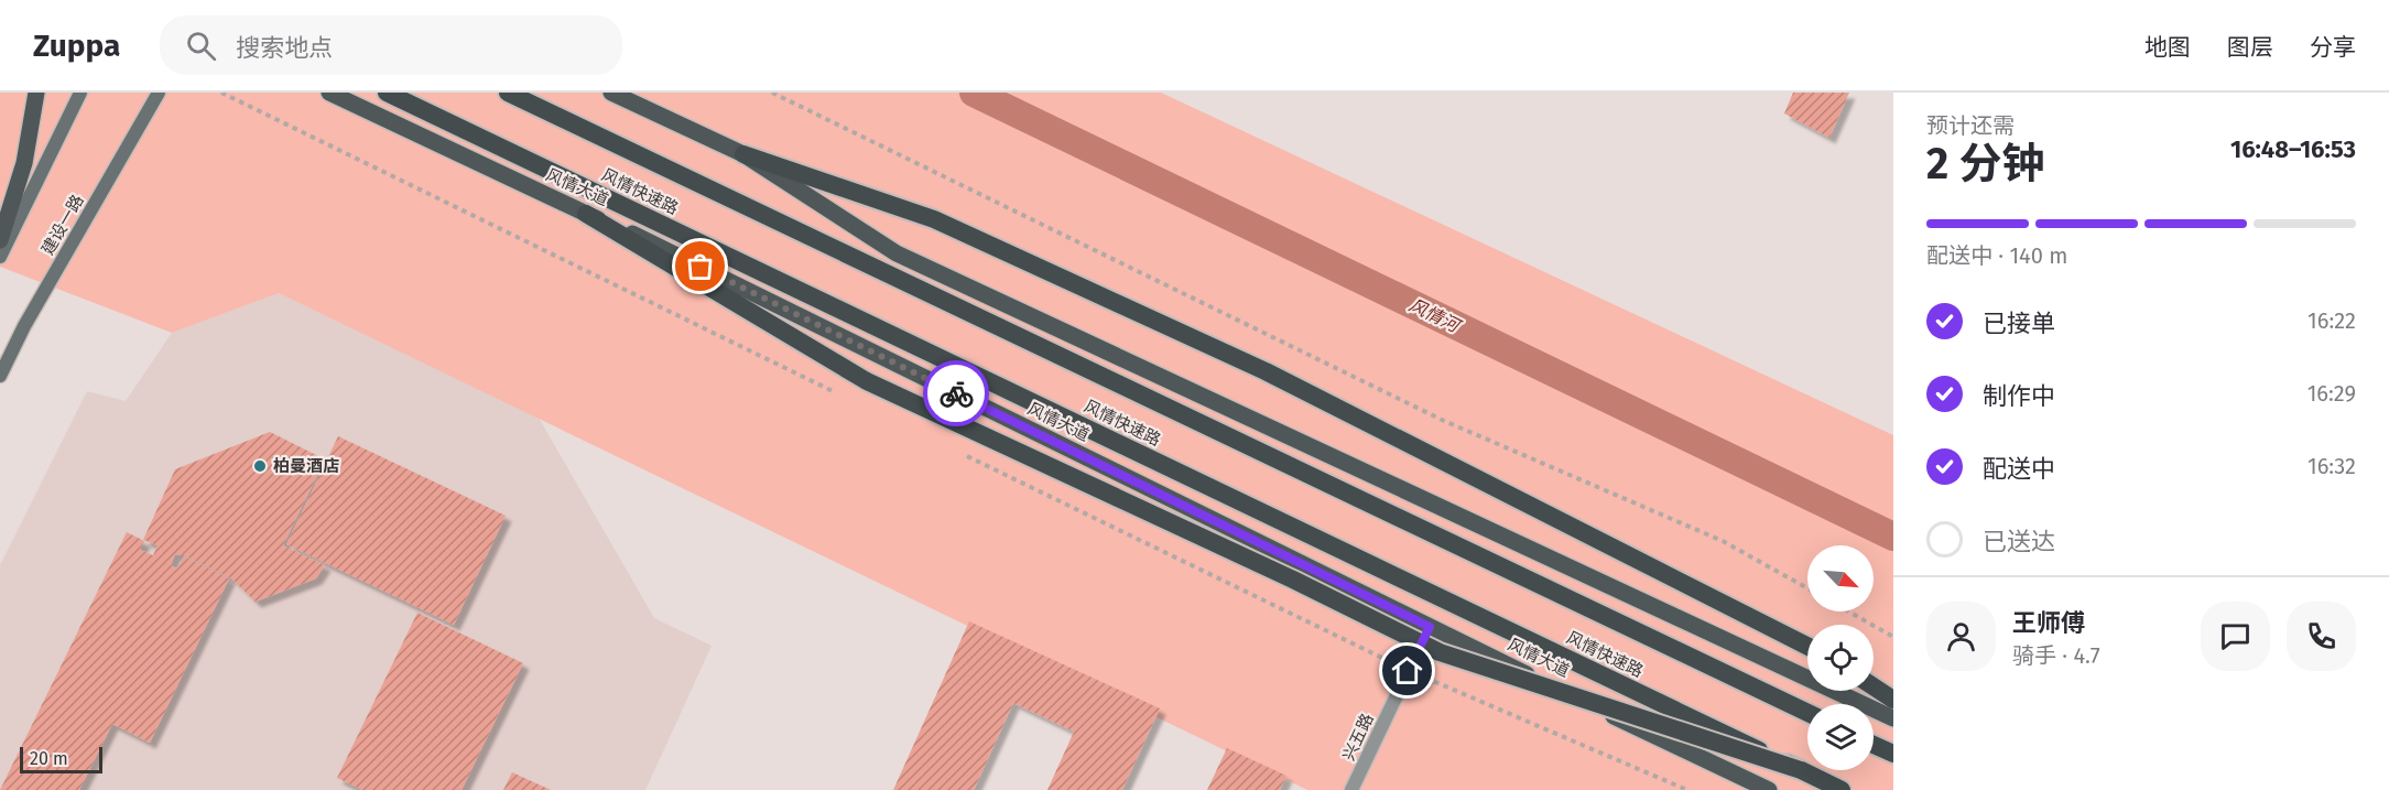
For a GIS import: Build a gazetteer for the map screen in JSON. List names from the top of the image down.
{
  "streets": {
    "highway": ["风情快速路"],
    "main road": ["风情大道", "建设一路"],
    "street": ["兴五路"]
  },
  "crossings": [
    ["风情大道", "兴五路"]
  ],
  "water": ["风情河"],
  "places": ["柏曼酒店"],
  "scale_bar": "20 m",
  "north": "bottom right",
  "page": {
    "header": "Zuppa",
    "search": "搜索地点",
    "nav": ["地图", "图层", "分享"],
    "heading": ["2 分钟", "预计还需", "16:48–16:53"],
    "panel": ["王师傅", "骑手 · 4.7"],
    "bar": "配送中 · 140 m",
    "list": [
      ["已接单", "16:22"],
      ["制作中", "16:29"],
      ["配送中", "16:32"],
      "已送达"
    ],
    "scale": "20 m"
  }
}
